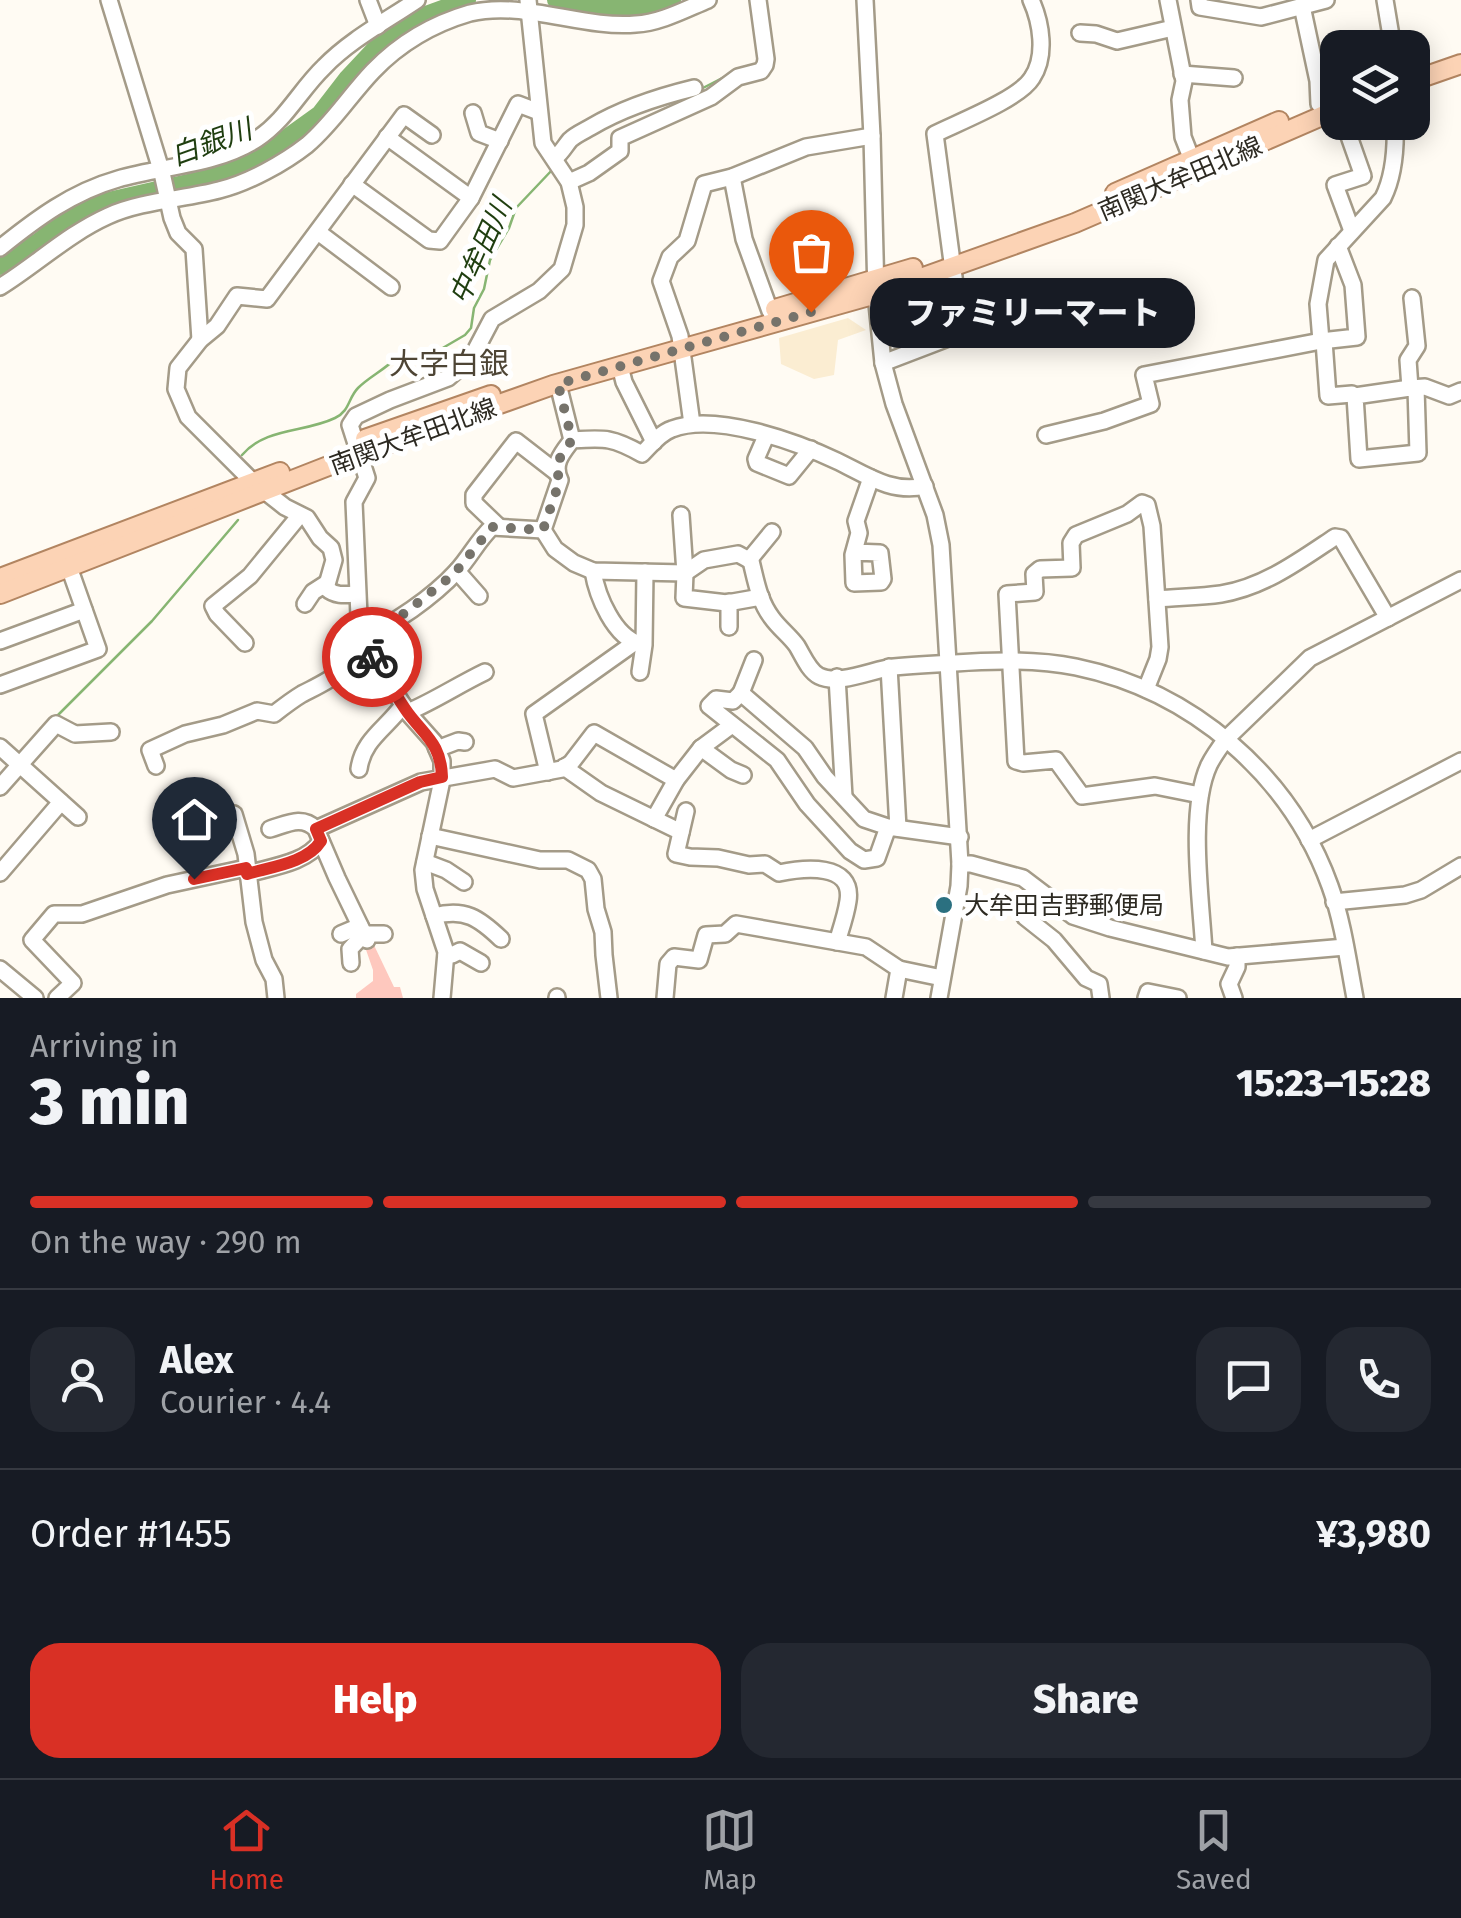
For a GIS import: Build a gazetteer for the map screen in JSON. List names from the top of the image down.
{
  "streets": {
    "main road": ["南関大牟田北線"]
  },
  "districts": ["大字白銀"],
  "water": ["白銀川", "中牟田川"],
  "places": ["ファミリーマート", "大牟田吉野郵便局"],
  "page": {
    "bubble": "ファミリーマート",
    "heading": ["3 min", "Arriving in", "15:23–15:28"],
    "panel": [
      "Alex",
      "Courier · 4.4",
      "Order #1455",
      "¥3,980"
    ],
    "bar": "On the way · 290 m",
    "buttons": ["Help", "Share"],
    "tabs": ["Home", "Map", "Saved"]
  }
}
